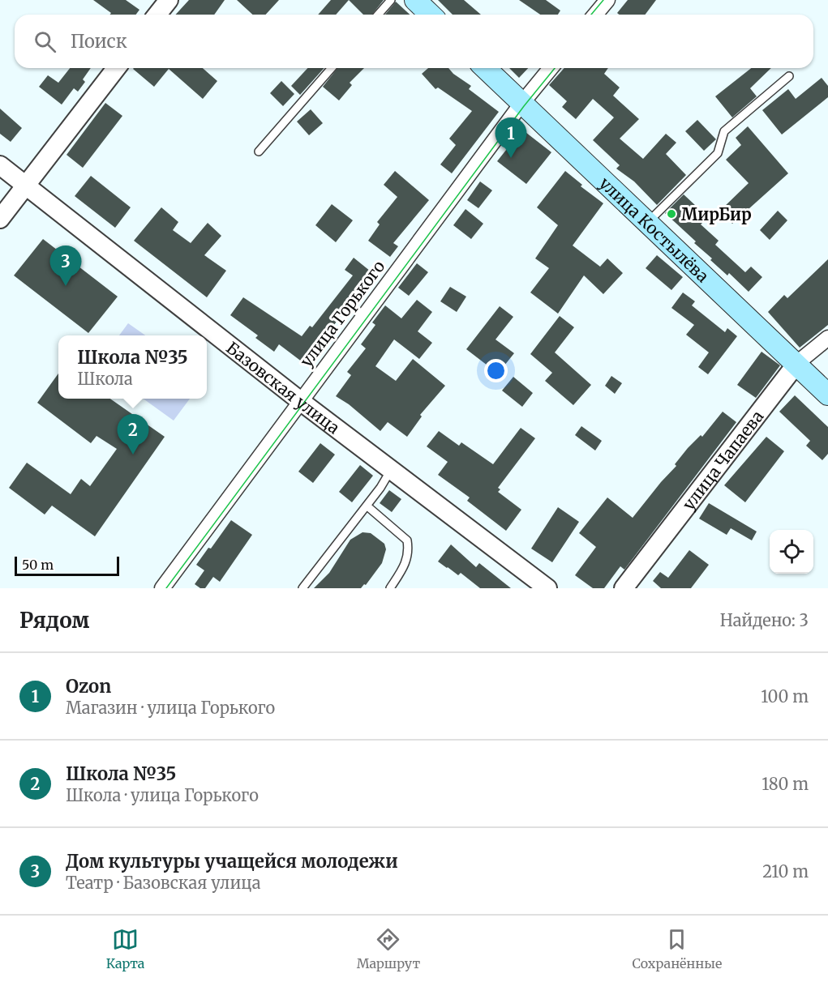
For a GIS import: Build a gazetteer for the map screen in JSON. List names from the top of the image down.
{
  "streets": {
    "main road": ["улица Костылёва"],
    "street": ["улица Горького", "Базовская улица", "улица Чапаева"]
  },
  "crossings": [
    ["улица Костылёва", "улица Горького"],
    ["улица Костылёва", "улица Чапаева"],
    ["улица Горького", "Базовская улица"]
  ],
  "places": ["МирБир"],
  "scale_bar": "50 m",
  "page": {
    "search": "Поиск",
    "pins": ["1", "3", "2"],
    "popup": ["Школа №35", "Школа"],
    "scale": "50 m",
    "heading": ["Рядом", "Найдено: 3"],
    "list": [
      {
        "mark": "1",
        "name": "Ozon",
        "note": "Магазин · улица Горького",
        "value": "100 m"
      },
      {
        "mark": "2",
        "name": "Школа №35",
        "note": "Школа · улица Горького",
        "value": "180 m"
      },
      {
        "mark": "3",
        "name": "Дом культуры учащейся молодежи",
        "note": "Театр · Базовская улица",
        "value": "210 m"
      }
    ],
    "nav": ["Карта", "Маршрут", "Сохранённые"]
  }
}
